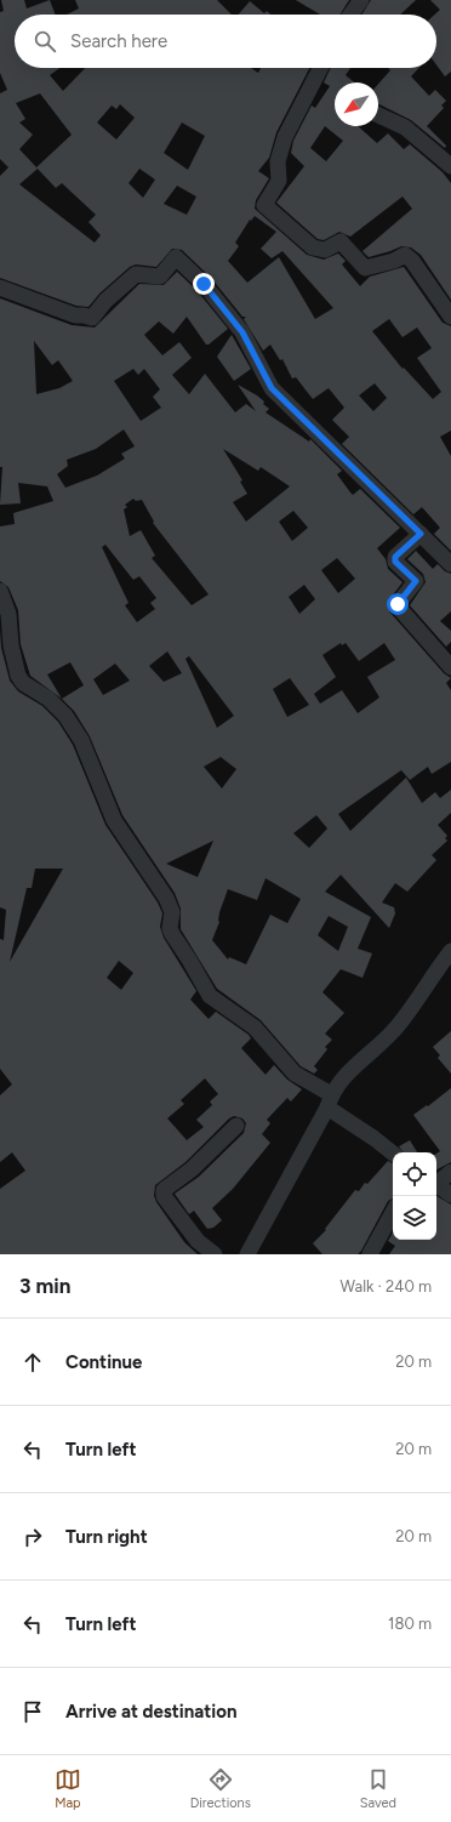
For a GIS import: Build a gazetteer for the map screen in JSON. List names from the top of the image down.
{
  "north": "bottom left",
  "page": {
    "search": "Search here",
    "heading": ["3 min", "Walk · 240 m"],
    "list": [
      ["Continue", "20 m"],
      ["Turn left", "20 m"],
      ["Turn right", "20 m"],
      ["Turn left", "180 m"],
      "Arrive at destination"
    ],
    "nav": ["Map", "Directions", "Saved"]
  }
}
